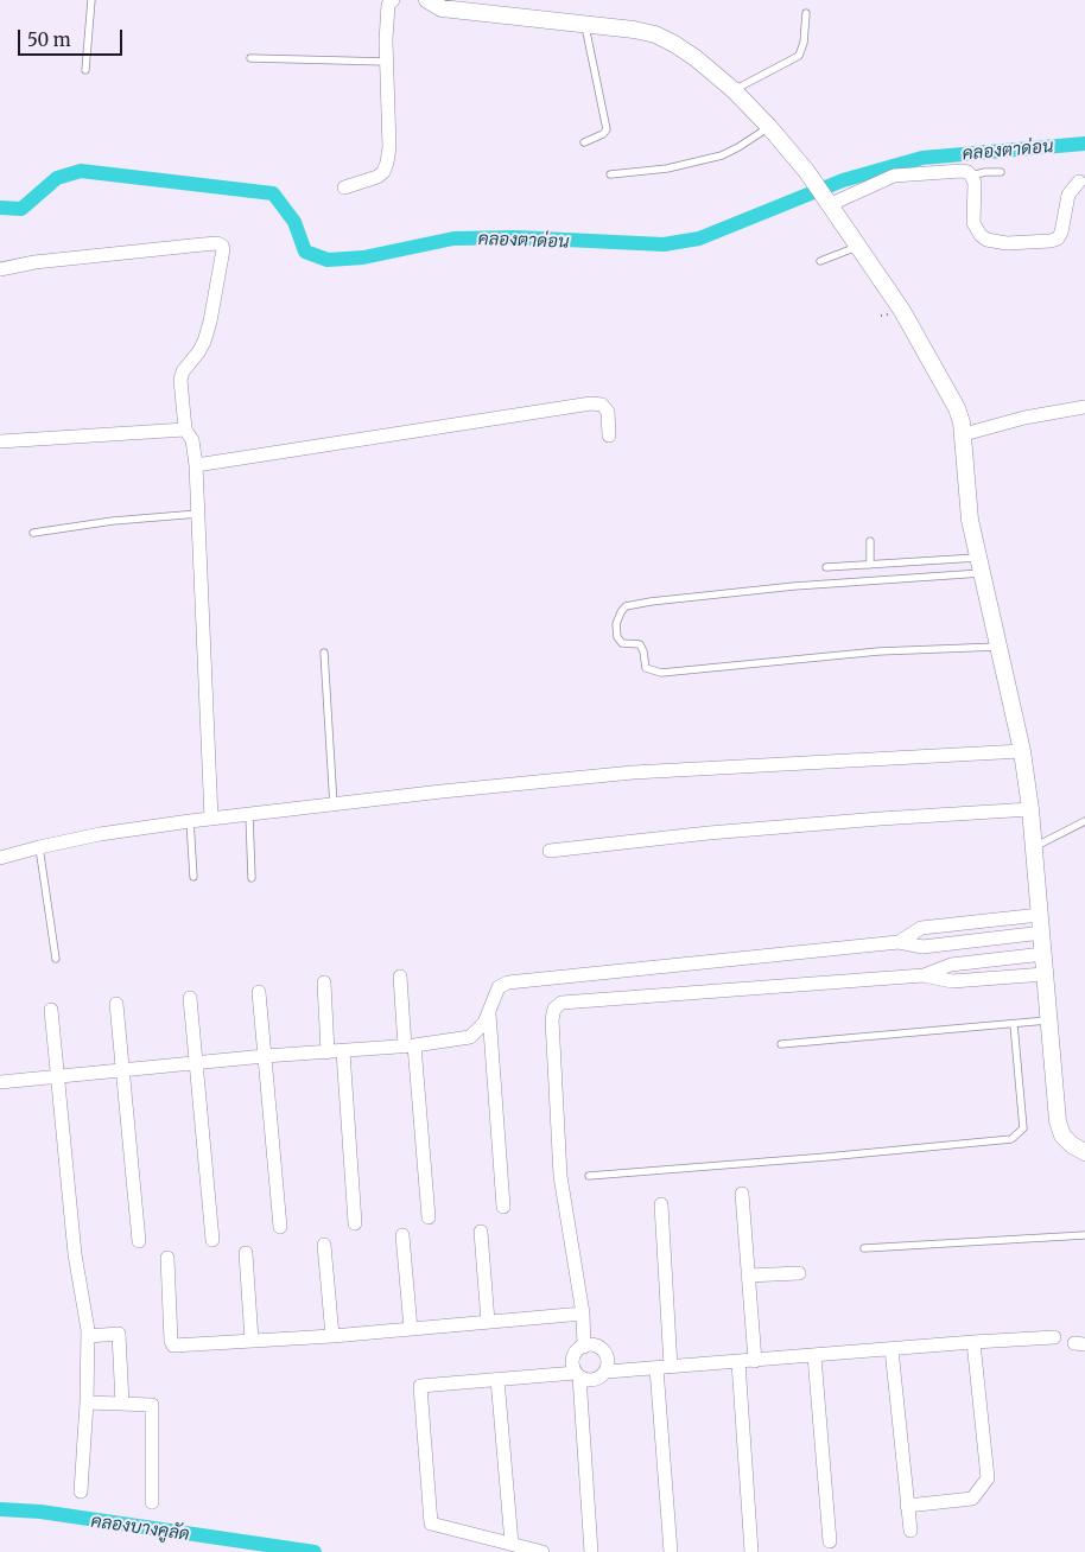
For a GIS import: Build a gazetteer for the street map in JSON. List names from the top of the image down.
{
  "water": ["คลองตาด่อน", "คลองบางคูลัด"],
  "scale_bar": "50 m"
}
